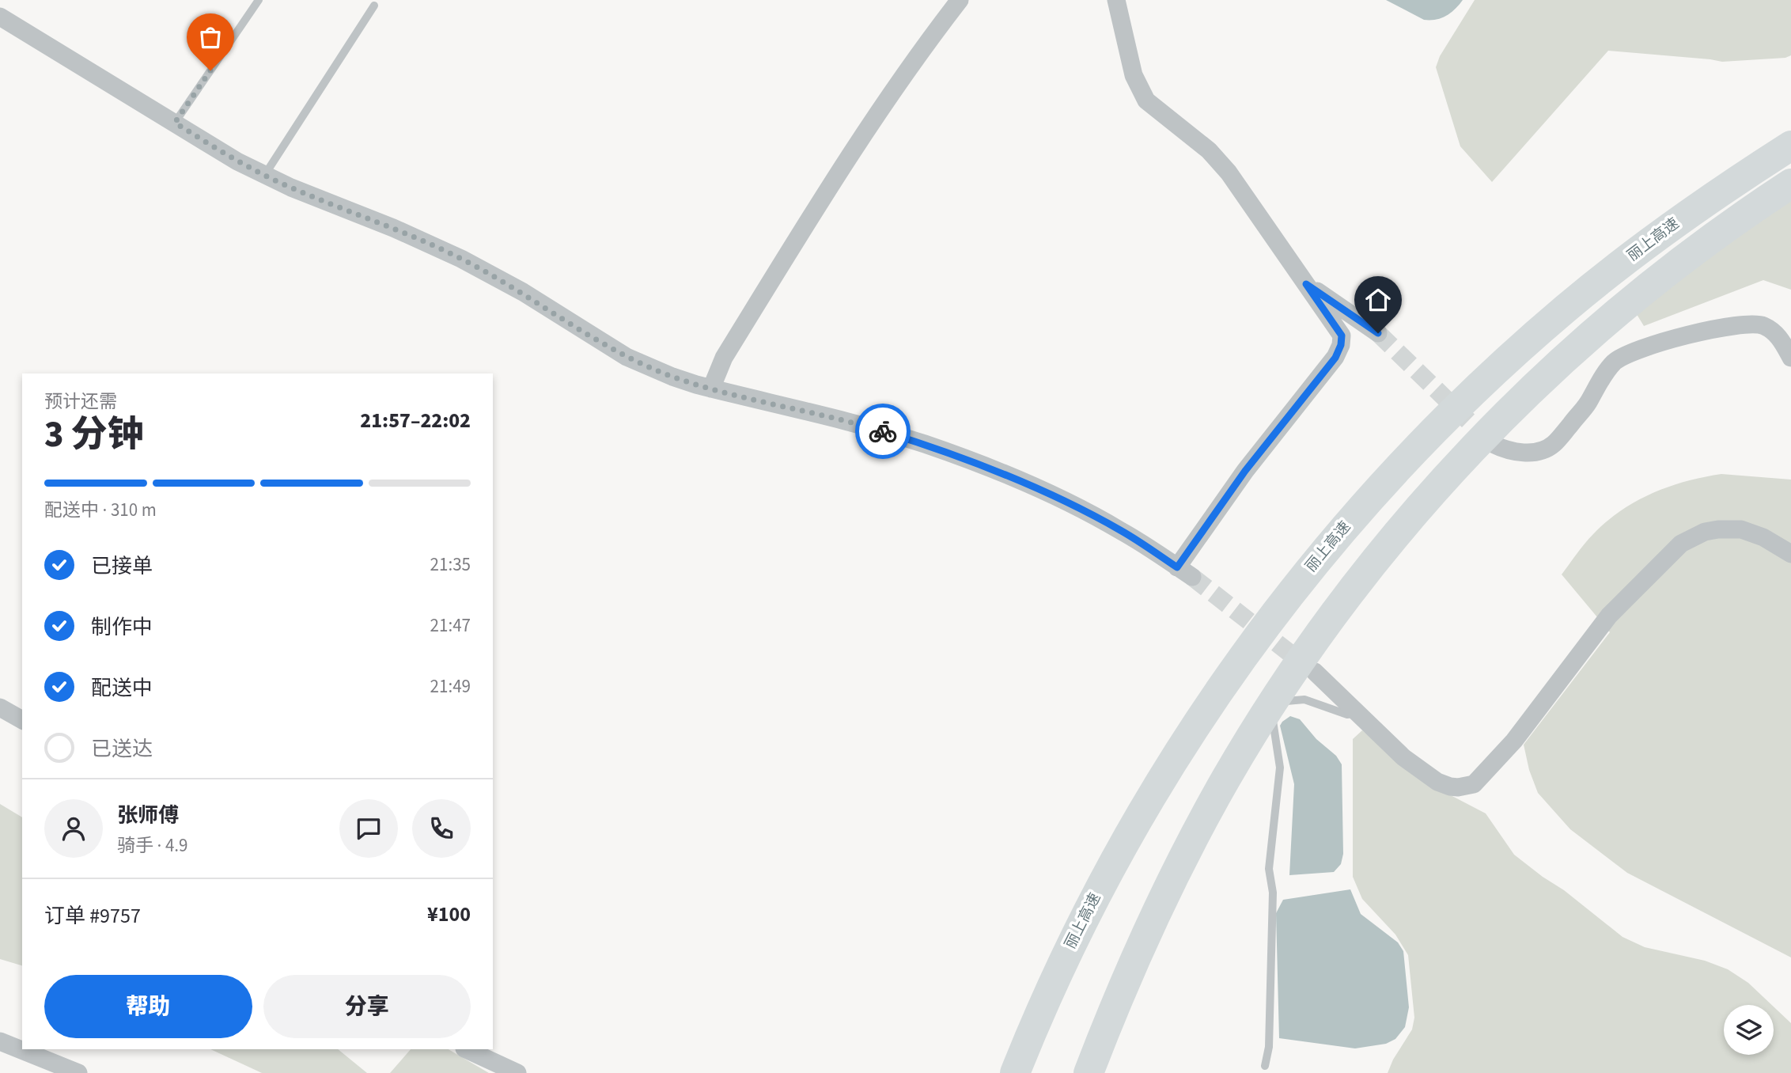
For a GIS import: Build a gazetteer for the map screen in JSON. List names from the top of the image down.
{
  "streets": {
    "highway": ["丽上高速"]
  },
  "page": {
    "heading": ["3 分钟", "预计还需", "21:57–22:02"],
    "panel": [
      "张师傅",
      "骑手 · 4.9",
      "订单 #9757",
      "¥100"
    ],
    "bar": "配送中 · 310 m",
    "list": [
      ["已接单", "21:35"],
      ["制作中", "21:47"],
      ["配送中", "21:49"],
      "已送达"
    ],
    "buttons": ["帮助", "分享"]
  }
}
